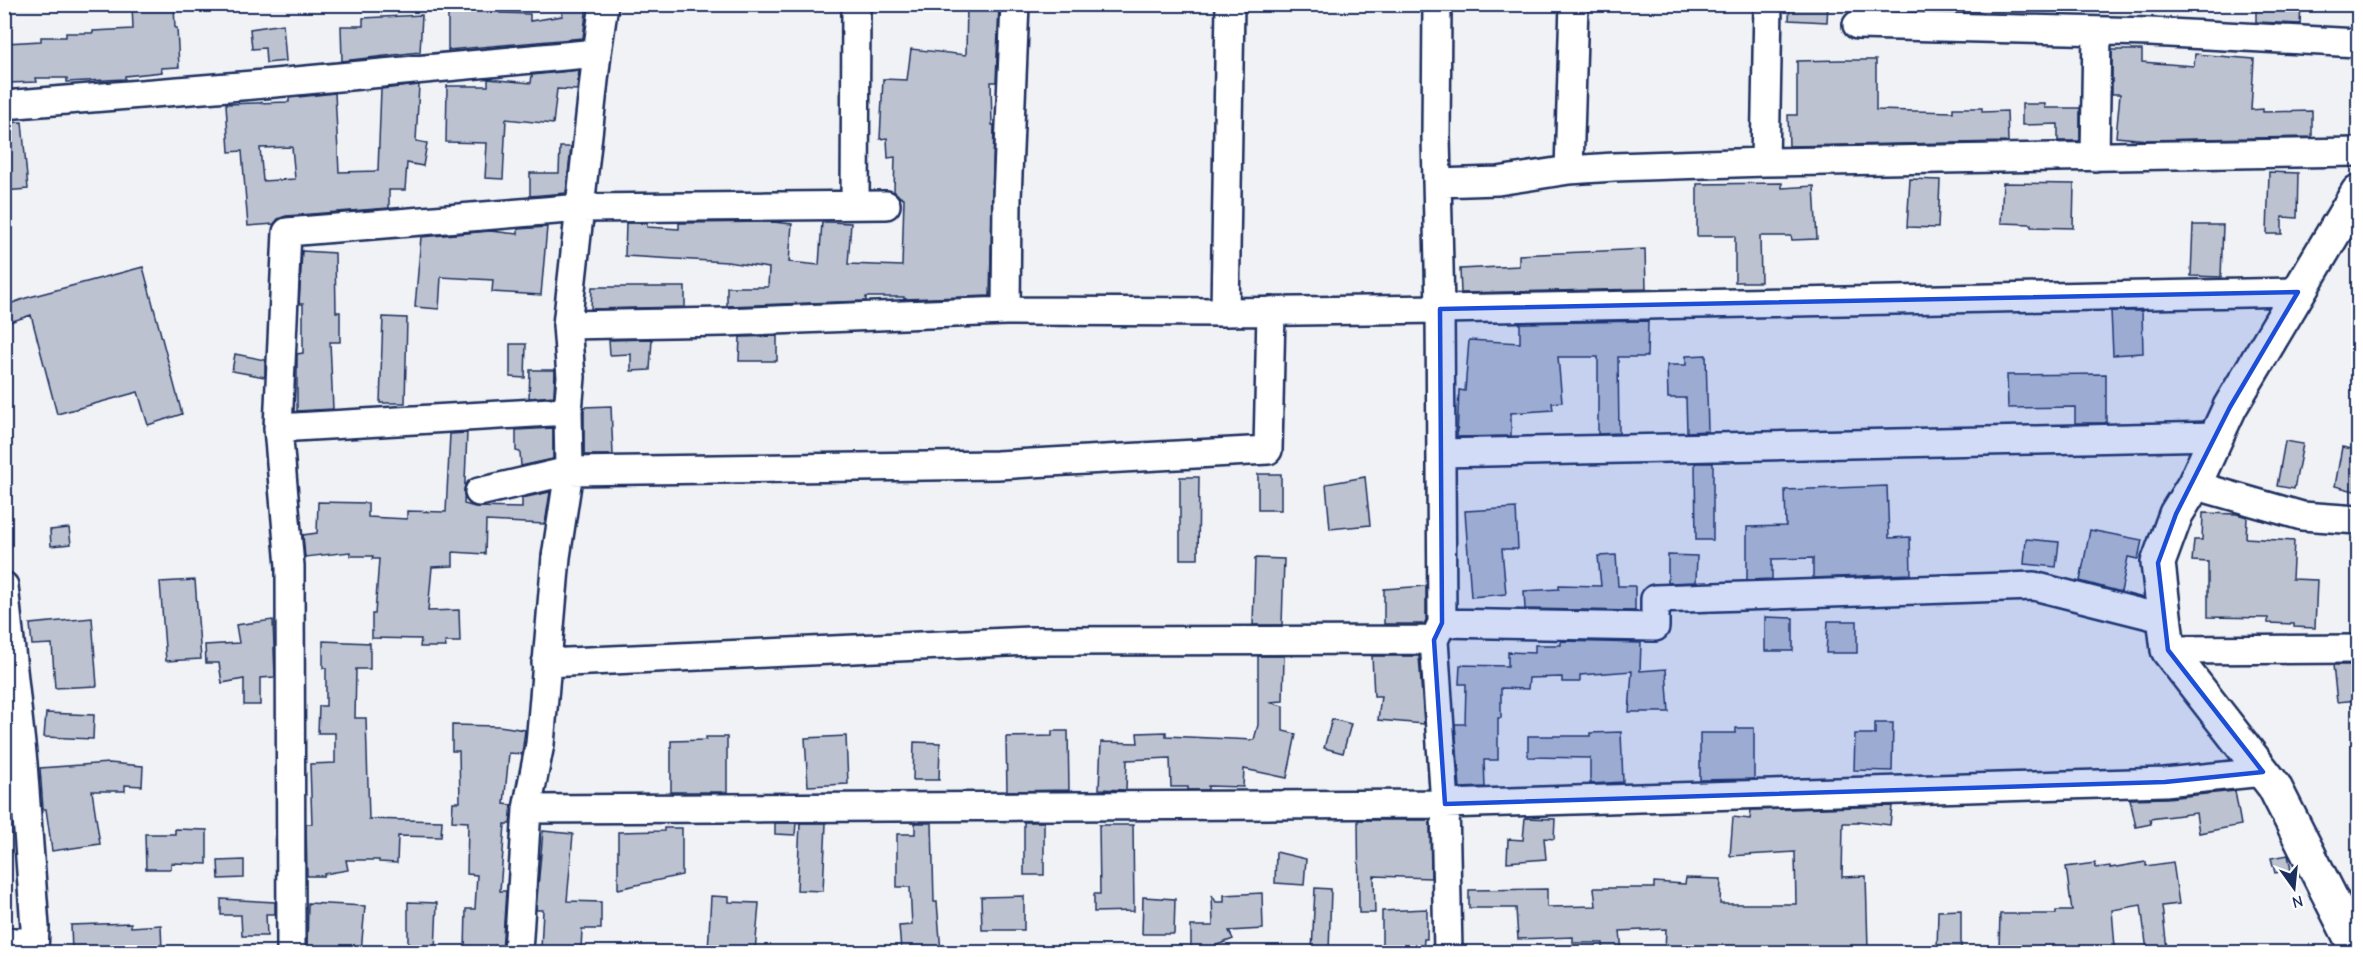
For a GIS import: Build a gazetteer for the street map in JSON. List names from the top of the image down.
{
  "north": "bottom"
}
